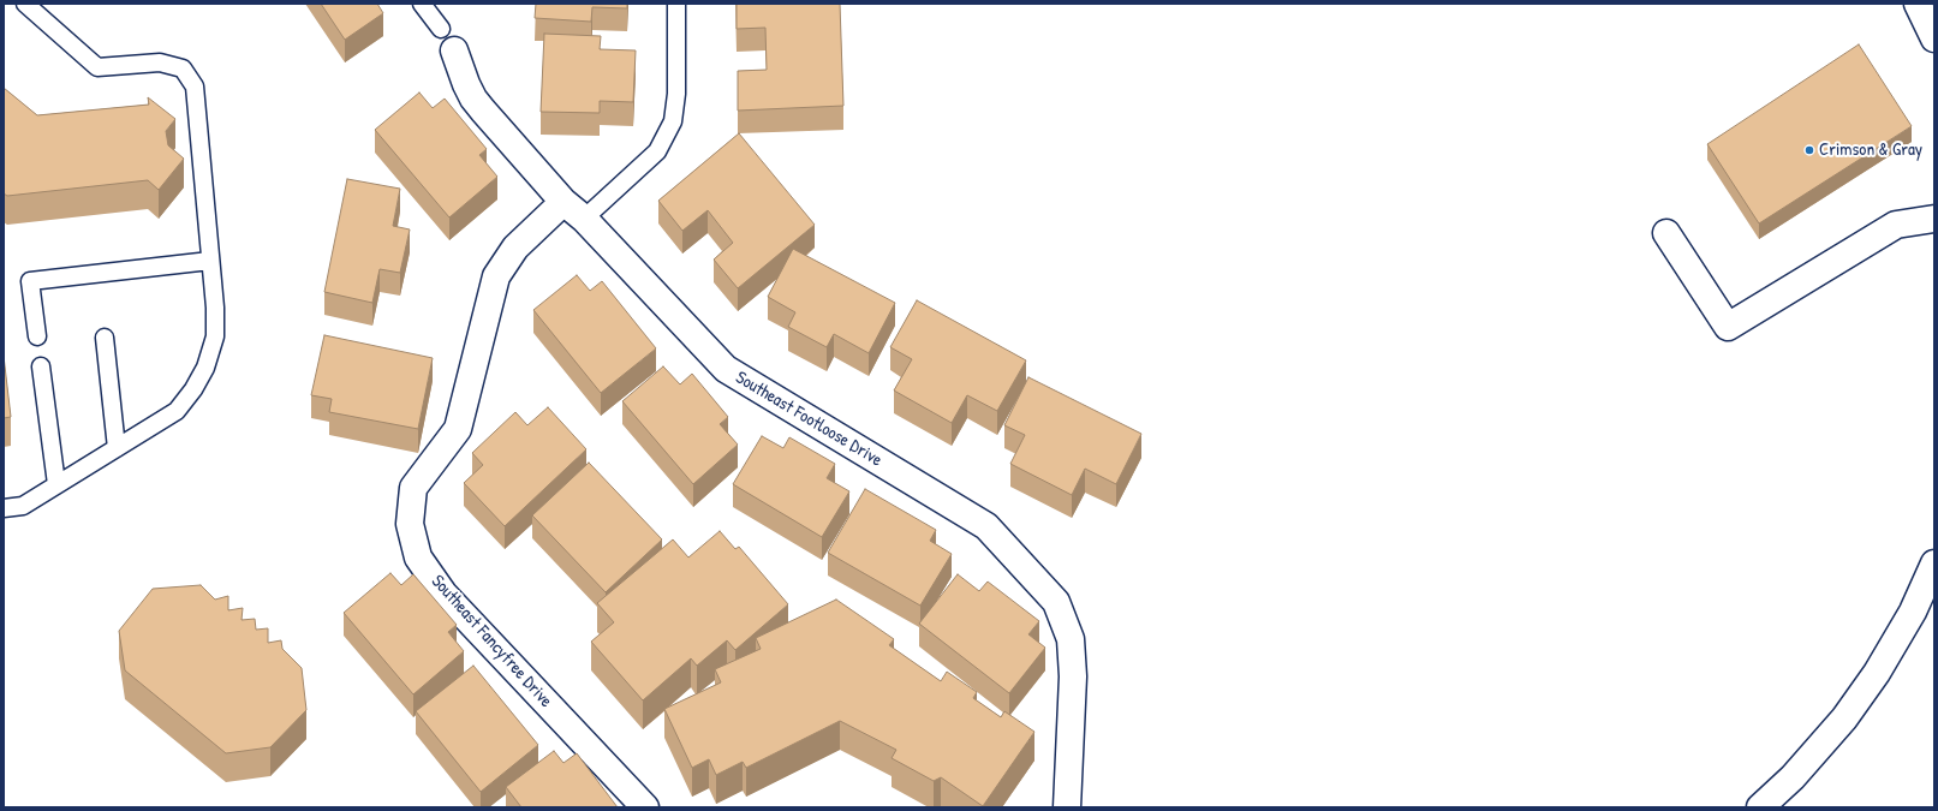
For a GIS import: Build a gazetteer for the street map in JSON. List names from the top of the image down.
{
  "streets": {
    "street": ["Southeast Footloose Drive", "Southeast Fancyfree Drive"]
  },
  "crossings": [
    ["Southeast Footloose Drive", "Southeast Fancyfree Drive"]
  ],
  "places": ["Crimson & Gray"]
}
